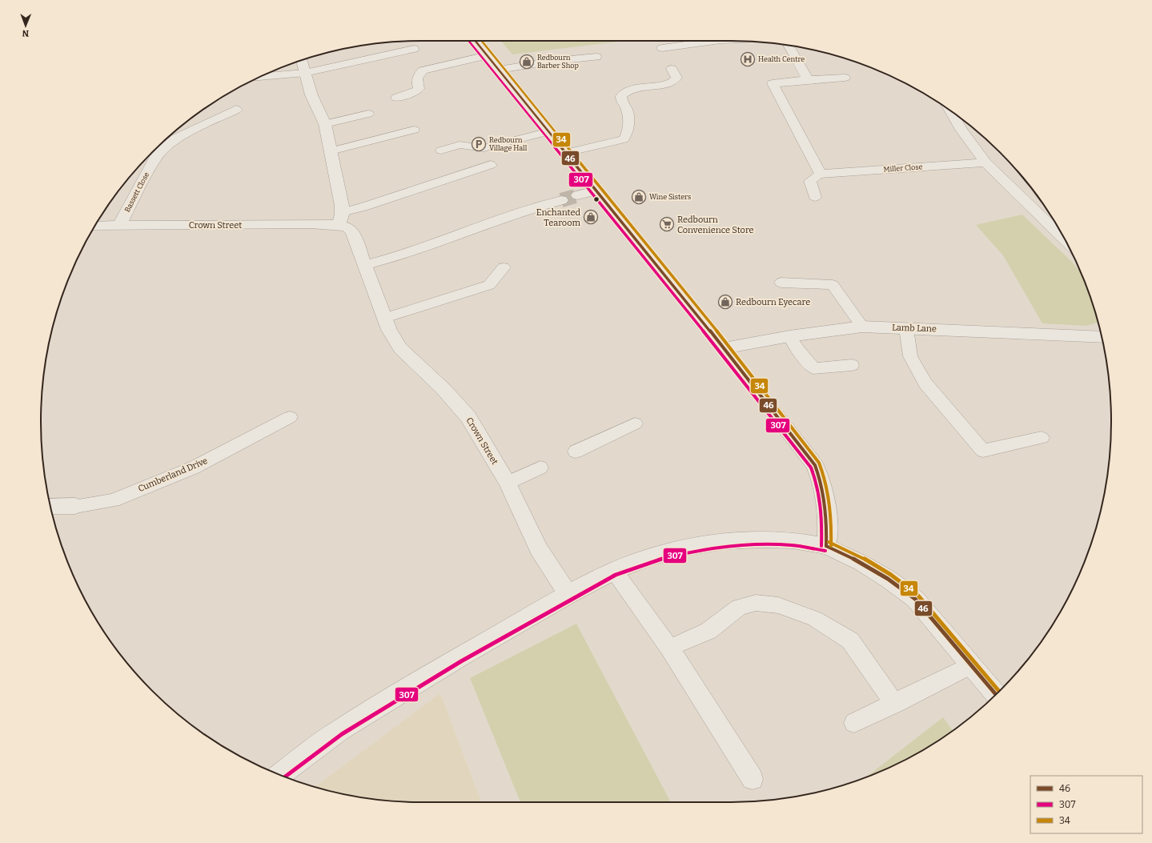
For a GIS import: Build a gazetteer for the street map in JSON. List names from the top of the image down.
{
  "streets": {
    "street": [
      "Miller Close",
      "Bassett Close",
      "Crown Street",
      "Lamb Lane",
      "Cumberland Drive"
    ]
  },
  "crossings": [
    ["Bassett Close", "Crown Street"]
  ],
  "places": {
    "hospital": ["Health Centre"],
    "shop": [
      "Redbourn Barber Shop",
      "Wine Sisters",
      "Enchanted Tearoom",
      "Redbourn Eyecare"
    ],
    "parking": ["Redbourn Village Hall"],
    "supermarket": ["Redbourn Convenience Store"]
  },
  "lines": ["transit line 46", "transit line 307", "transit line 34"],
  "legend": ["46", "307", "34"],
  "north": "bottom"
}
